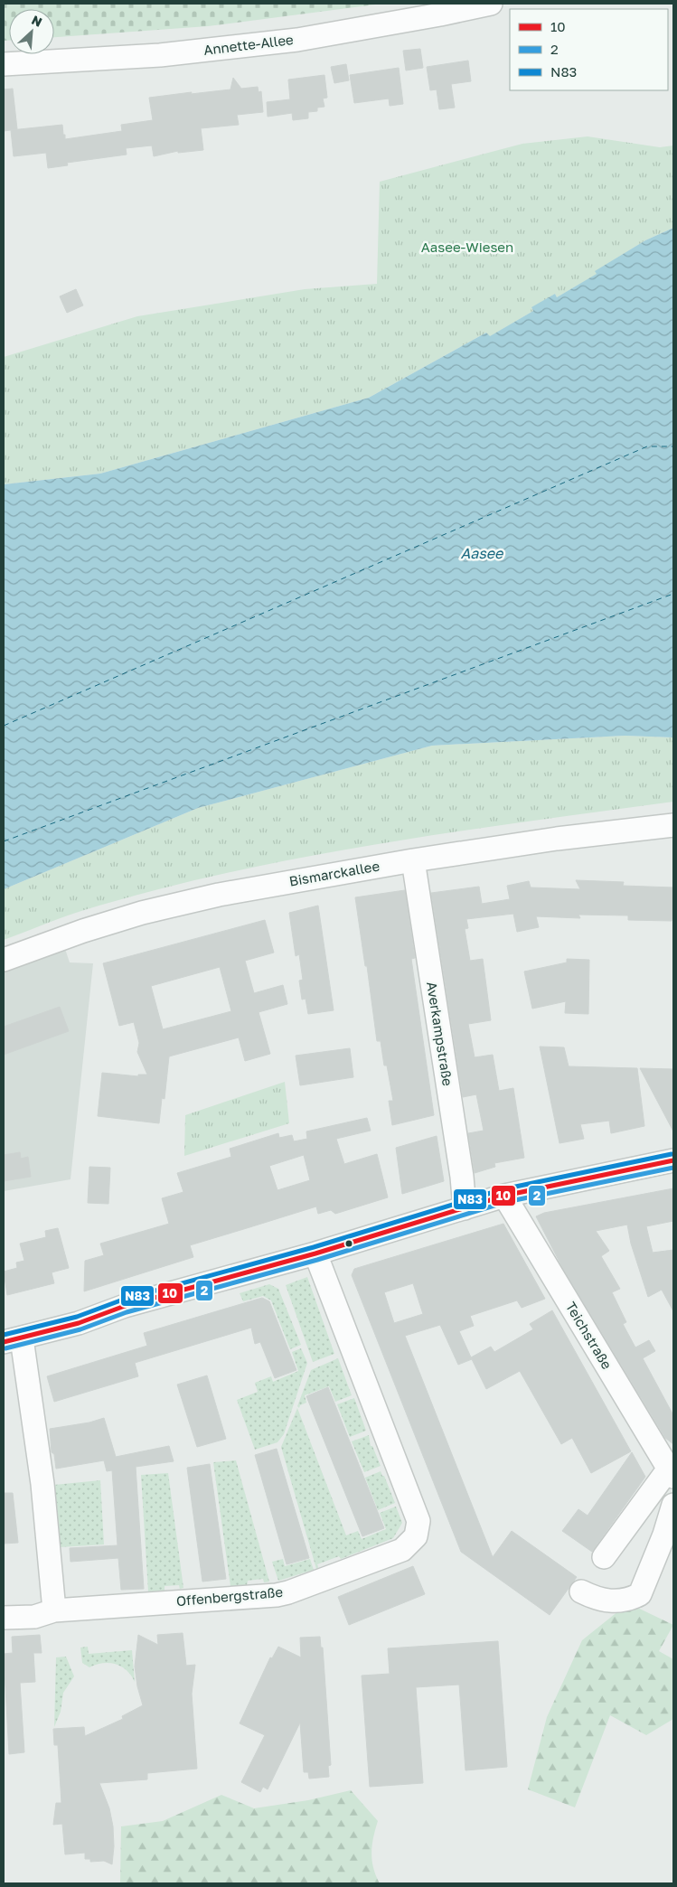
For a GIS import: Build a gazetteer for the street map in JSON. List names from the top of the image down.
{
  "streets": {
    "street": [
      "Annette-Allee",
      "Bismarckallee",
      "Averkampstraße",
      "Teichstraße",
      "Offenbergstraße"
    ]
  },
  "crossings": [
    ["Bismarckallee", "Averkampstraße"]
  ],
  "water": ["Aasee"],
  "parks": ["Aasee-Wiesen"],
  "lines": ["transit line N83", "transit line 10", "transit line 2"],
  "legend": ["10", "2", "N83"],
  "north": "top right"
}
